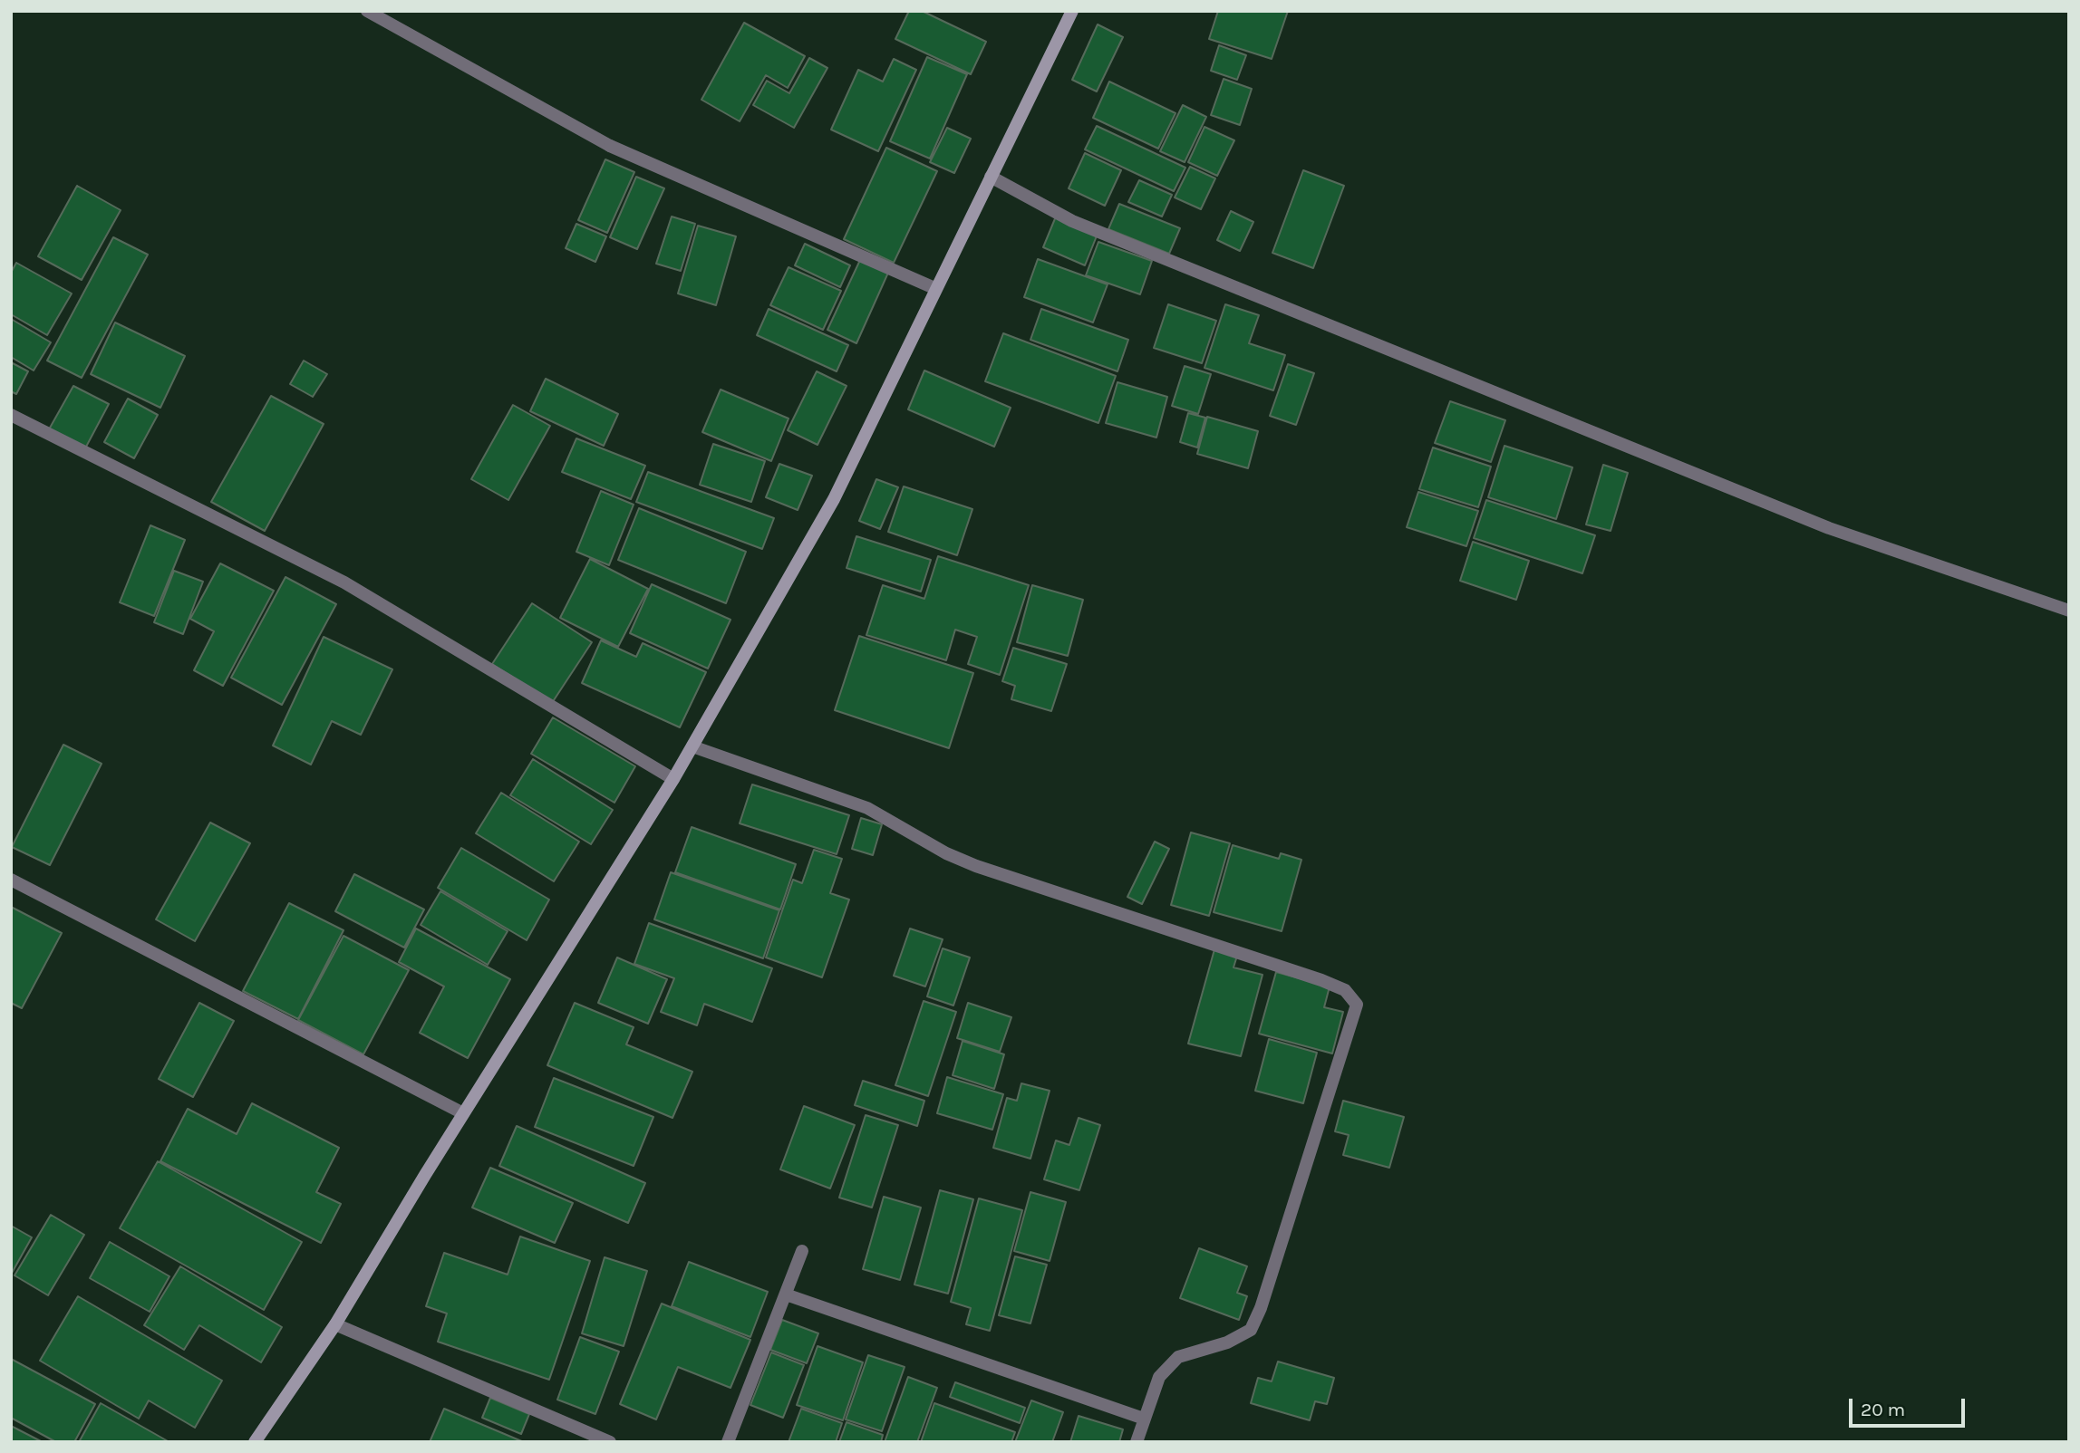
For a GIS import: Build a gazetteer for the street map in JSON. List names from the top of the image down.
{
  "scale_bar": "20 m"
}
